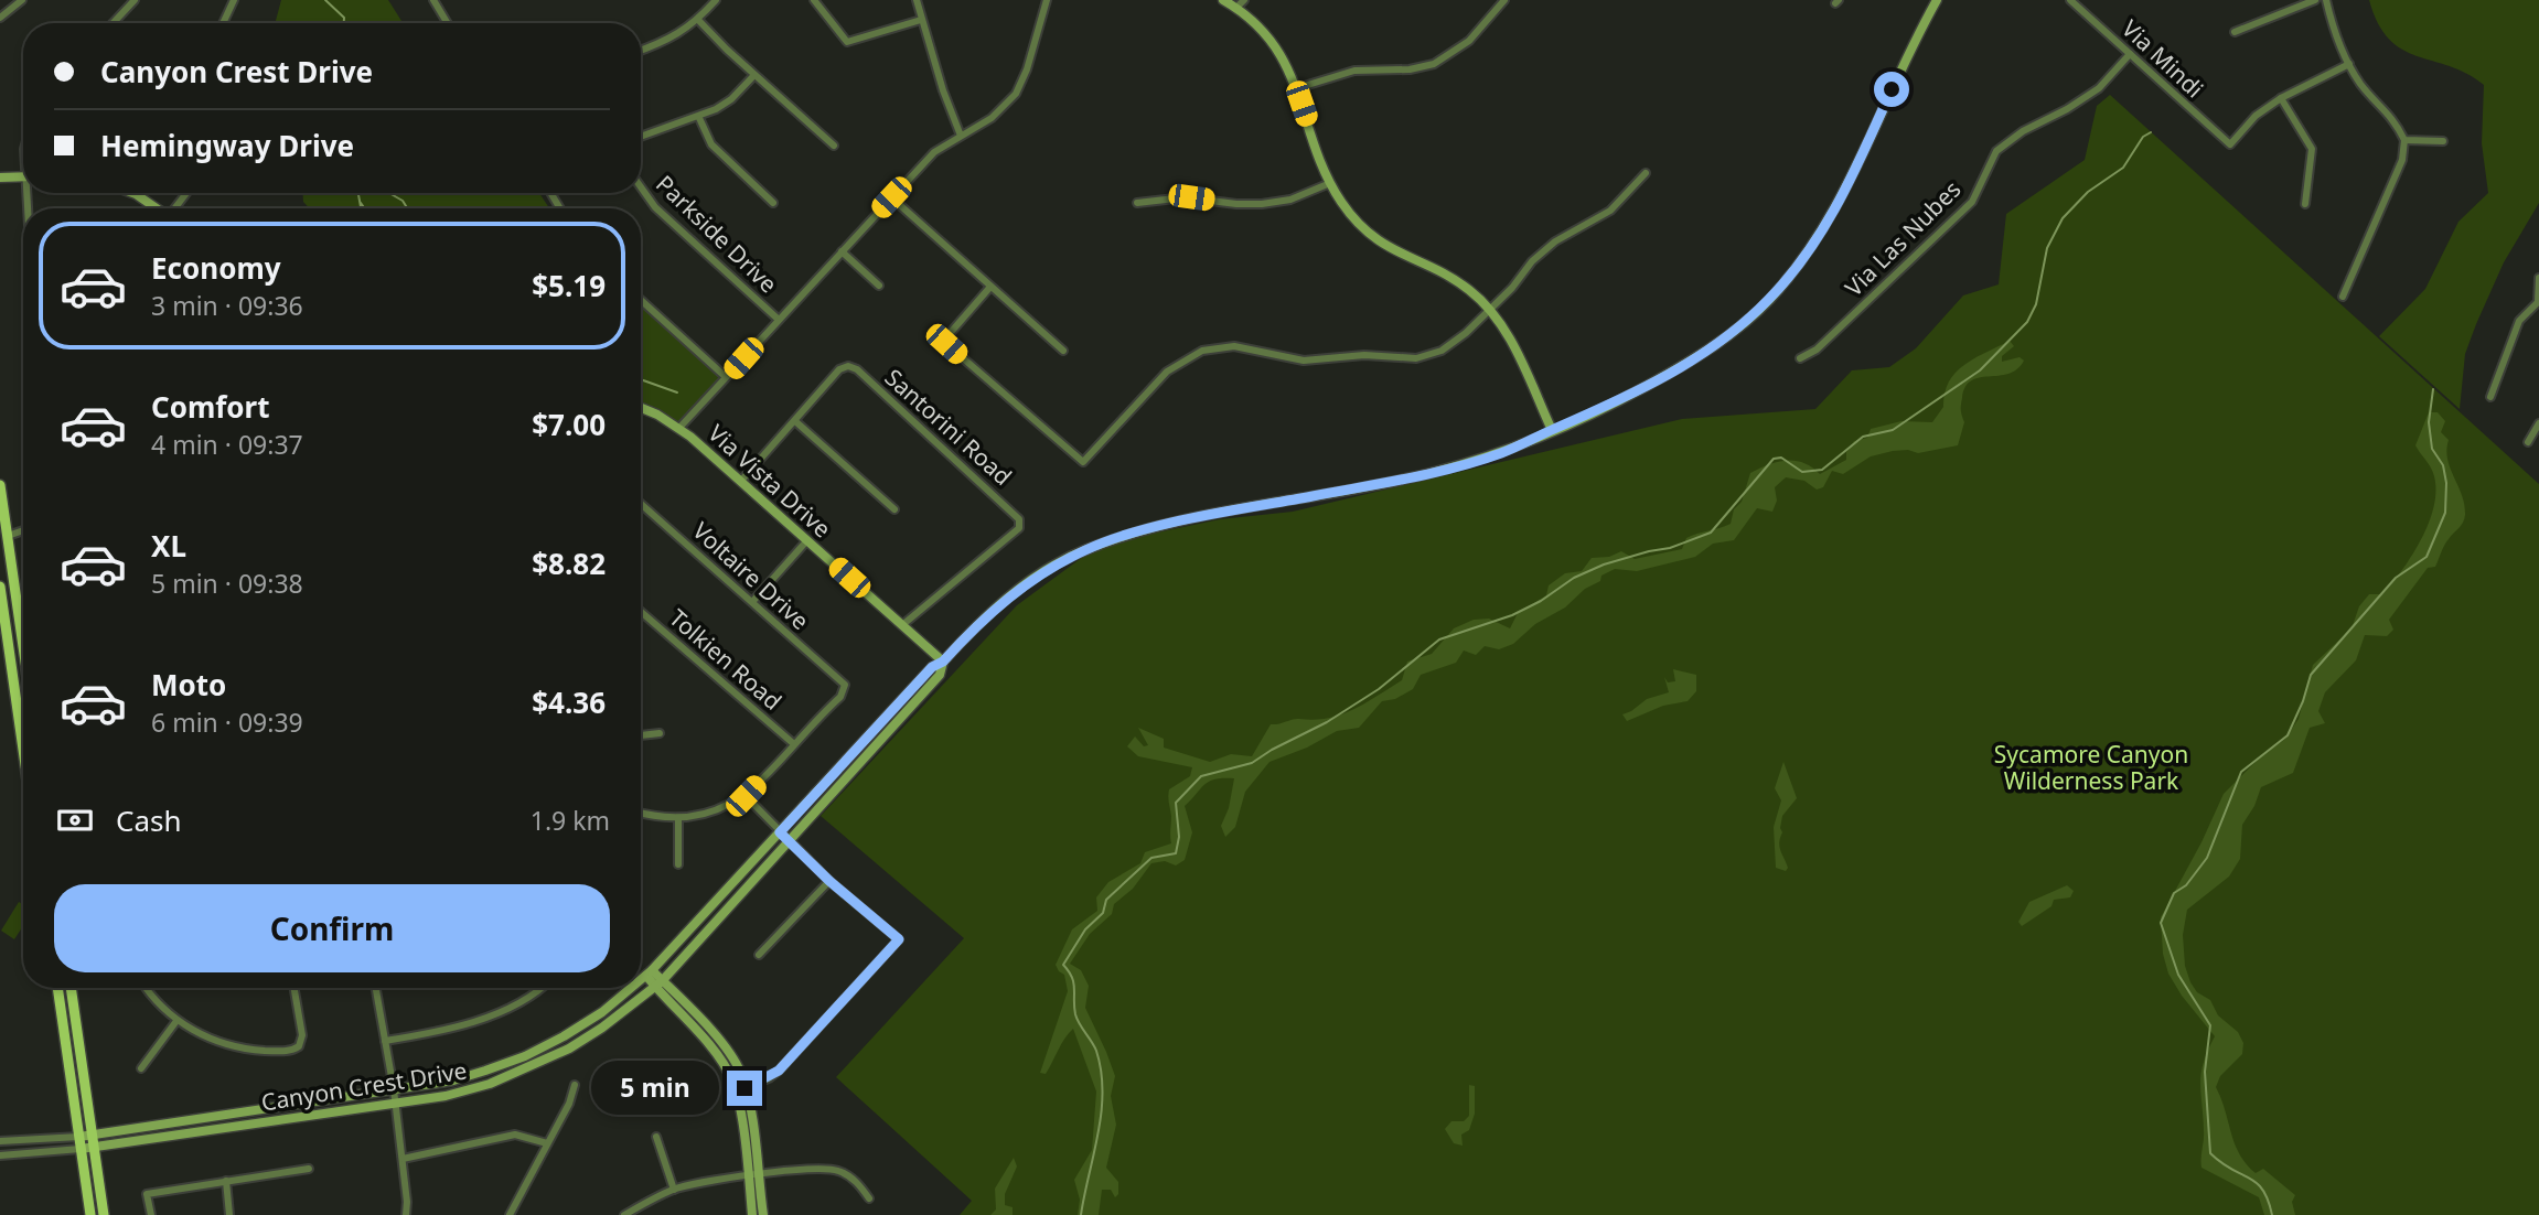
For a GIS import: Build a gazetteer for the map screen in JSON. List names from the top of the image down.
{
  "streets": {
    "main road": ["Via Vista Drive", "Canyon Crest Drive"],
    "street": [
      "Via Mindi",
      "Parkside Drive",
      "Via Las Nubes",
      "Santorini Road",
      "Voltaire Drive",
      "Tolkien Road"
    ]
  },
  "crossings": [
    ["Via Mindi", "Via Las Nubes"],
    ["Santorini Road", "Via Vista Drive"],
    ["Via Vista Drive", "Canyon Crest Drive"],
    ["Voltaire Drive", "Tolkien Road"]
  ],
  "parks": ["Sycamore Canyon Wilderness Park"],
  "page": {
    "banner": ["Canyon Crest Drive", "Hemingway Drive"],
    "list": [
      {
        "name": "Economy",
        "note": "3 min · 09:36",
        "value": "$5.19"
      },
      {
        "name": "Comfort",
        "note": "4 min · 09:37",
        "value": "$7.00"
      },
      {
        "name": "XL",
        "note": "5 min · 09:38",
        "value": "$8.82"
      },
      {
        "name": "Moto",
        "note": "6 min · 09:39",
        "value": "$4.36"
      }
    ],
    "pay": ["Cash", "1.9 km"],
    "buttons": "Confirm",
    "bubble": "5 min"
  }
}
